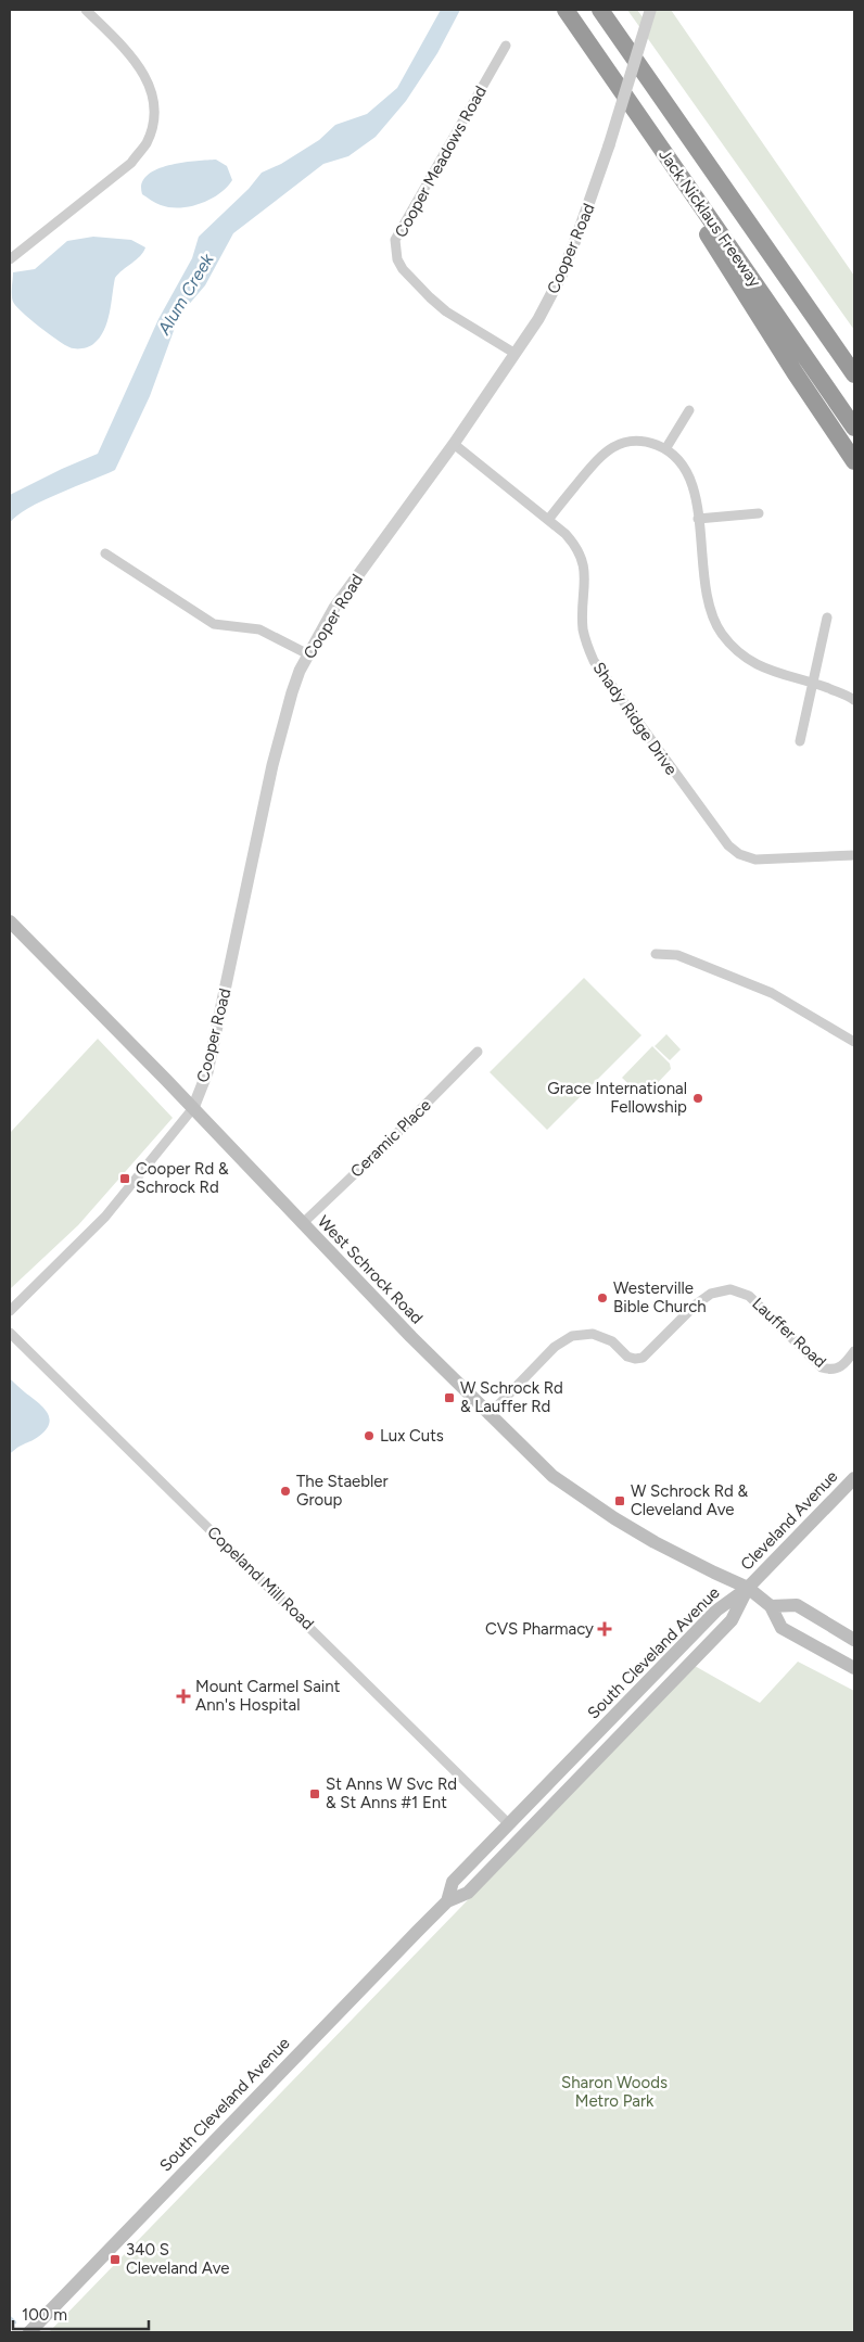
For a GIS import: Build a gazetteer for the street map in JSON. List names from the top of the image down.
{
  "streets": {
    "highway": ["Jack Nicklaus Freeway"],
    "main road": ["West Schrock Road", "Cleveland Avenue", "South Cleveland Avenue"],
    "street": [
      "Cooper Meadows Road",
      "Cooper Road",
      "Shady Ridge Drive",
      "Ceramic Place",
      "Lauffer Road",
      "Copeland Mill Road"
    ]
  },
  "crossings": [
    ["Cooper Meadows Road", "Cooper Road"],
    ["Cooper Road", "Shady Ridge Drive"],
    ["Cooper Road", "West Schrock Road"],
    ["Ceramic Place", "West Schrock Road"],
    ["West Schrock Road", "Lauffer Road"],
    ["West Schrock Road", "Cleveland Avenue"],
    ["West Schrock Road", "South Cleveland Avenue"],
    ["Cleveland Avenue", "South Cleveland Avenue"],
    ["Copeland Mill Road", "South Cleveland Avenue"]
  ],
  "water": ["Alum Creek"],
  "parks": ["Sharon Woods Metro Park"],
  "places": {
    "other": [
      "Grace International Fellowship",
      "Westerville Bible Church",
      "Lux Cuts",
      "The Staebler Group"
    ],
    "transit": [
      "Cooper Rd & Schrock Rd",
      "W Schrock Rd & Lauffer Rd",
      "W Schrock Rd & Cleveland Ave",
      "St Anns W Svc Rd & St Anns #1 Ent",
      "340 S Cleveland Ave"
    ],
    "health": ["CVS Pharmacy", "Mount Carmel Saint Ann's Hospital"]
  },
  "scale_bar": "100 m"
}
